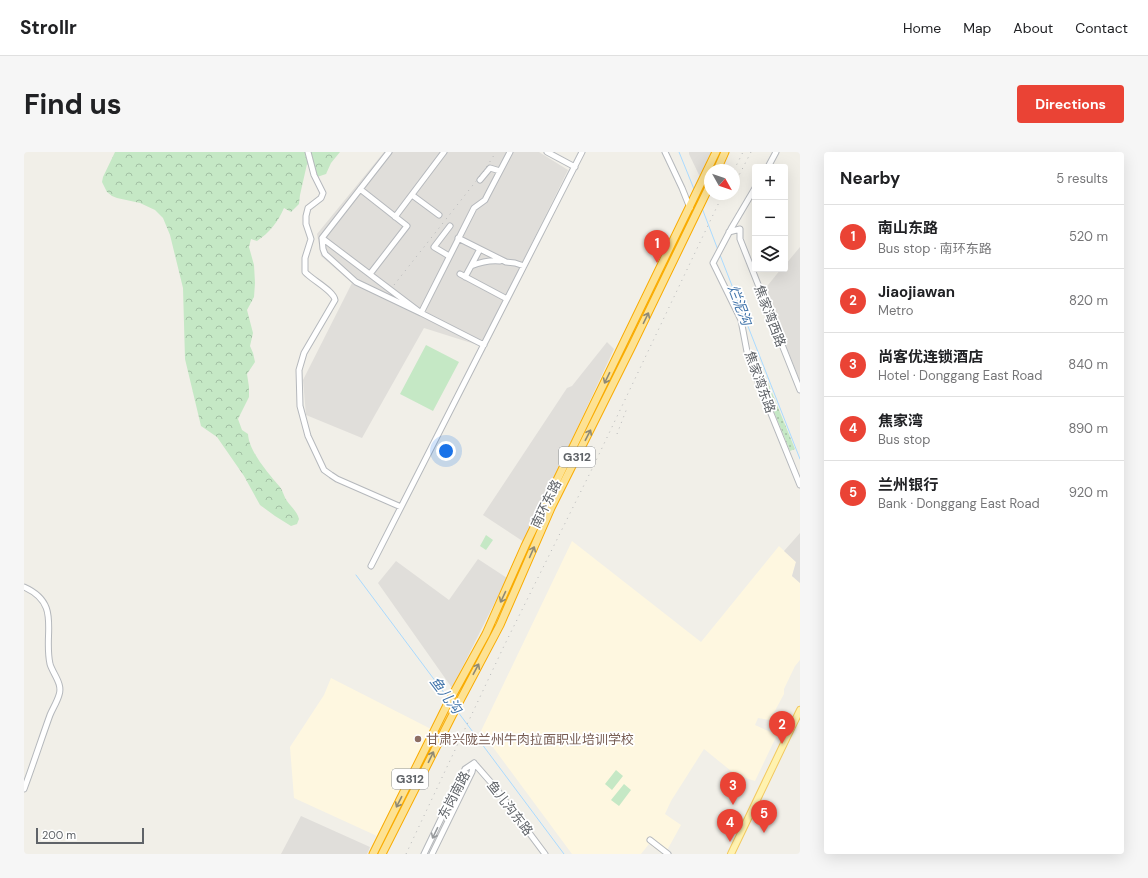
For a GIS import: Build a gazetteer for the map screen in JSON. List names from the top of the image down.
{
  "streets": {
    "highway": ["G312", "南环东路"],
    "street": [
      "焦家湾西路",
      "焦家湾东路",
      "东岗南路",
      "鱼儿沟东路"
    ]
  },
  "crossings": [
    ["焦家湾西路", "焦家湾东路"],
    ["东岗南路", "鱼儿沟东路"]
  ],
  "water": ["烂泥沟", "鱼儿沟"],
  "places": ["甘肃兴陇兰州牛肉拉面职业培训学校"],
  "scale_bar": "200 m",
  "north": "bottom right",
  "page": {
    "header": "Strollr",
    "nav": [
      "Home",
      "Map",
      "About",
      "Contact"
    ],
    "buttons": "Directions",
    "title": "Find us",
    "heading": ["Nearby", "5 results"],
    "map_buttons": ["+", "−"],
    "list": [
      {
        "mark": "1",
        "name": "南山东路",
        "note": "Bus stop · 南环东路",
        "value": "520 m"
      },
      {
        "mark": "2",
        "name": "Jiaojiawan",
        "note": "Metro",
        "value": "820 m"
      },
      {
        "mark": "3",
        "name": "尚客优连锁酒店",
        "note": "Hotel · Donggang East Road",
        "value": "840 m"
      },
      {
        "mark": "4",
        "name": "焦家湾",
        "note": "Bus stop",
        "value": "890 m"
      },
      {
        "mark": "5",
        "name": "兰州银行",
        "note": "Bank · Donggang East Road",
        "value": "920 m"
      }
    ],
    "pins": [
      "1",
      "2",
      "3",
      "5",
      "4"
    ],
    "scale": "200 m"
  }
}
